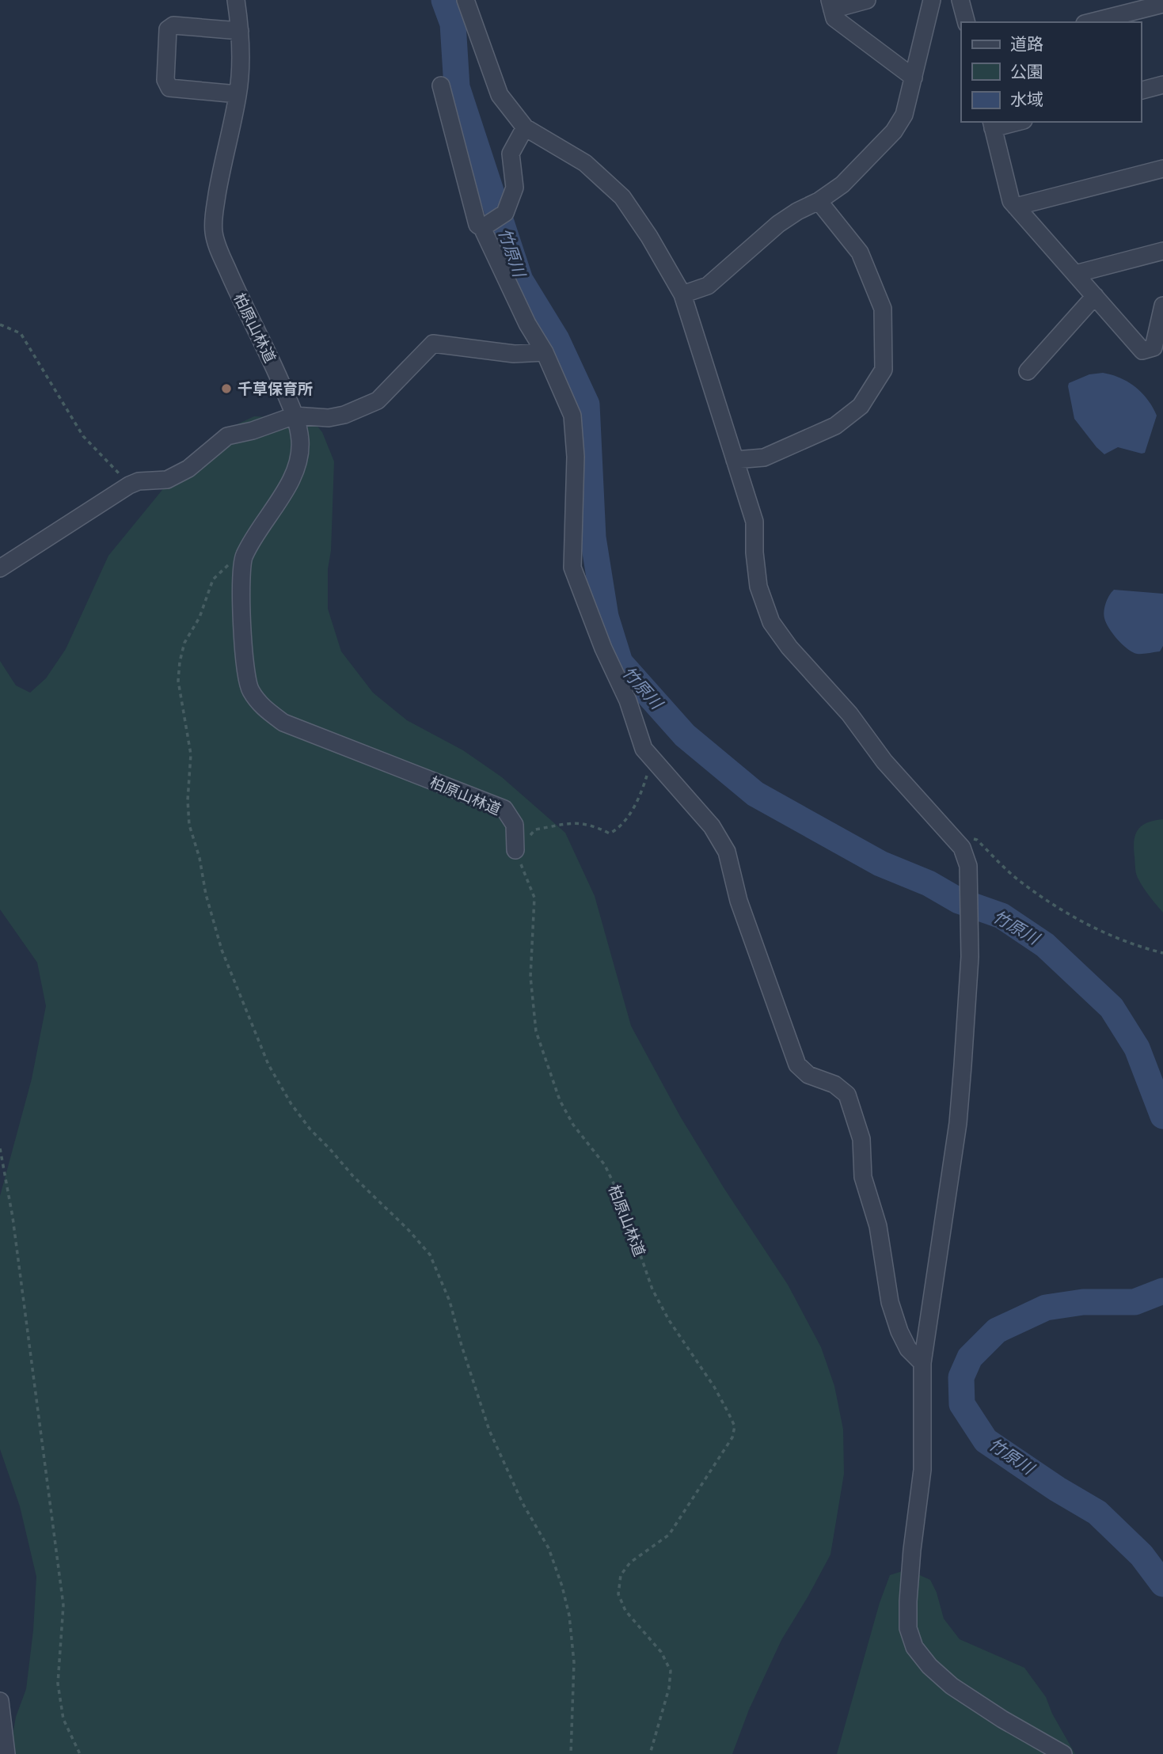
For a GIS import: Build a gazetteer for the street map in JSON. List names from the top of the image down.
{
  "streets": {
    "street": ["柏原山林道"]
  },
  "water": ["竹原川"],
  "places": ["千草保育所"],
  "legend": ["道路", "公園", "水域"]
}
